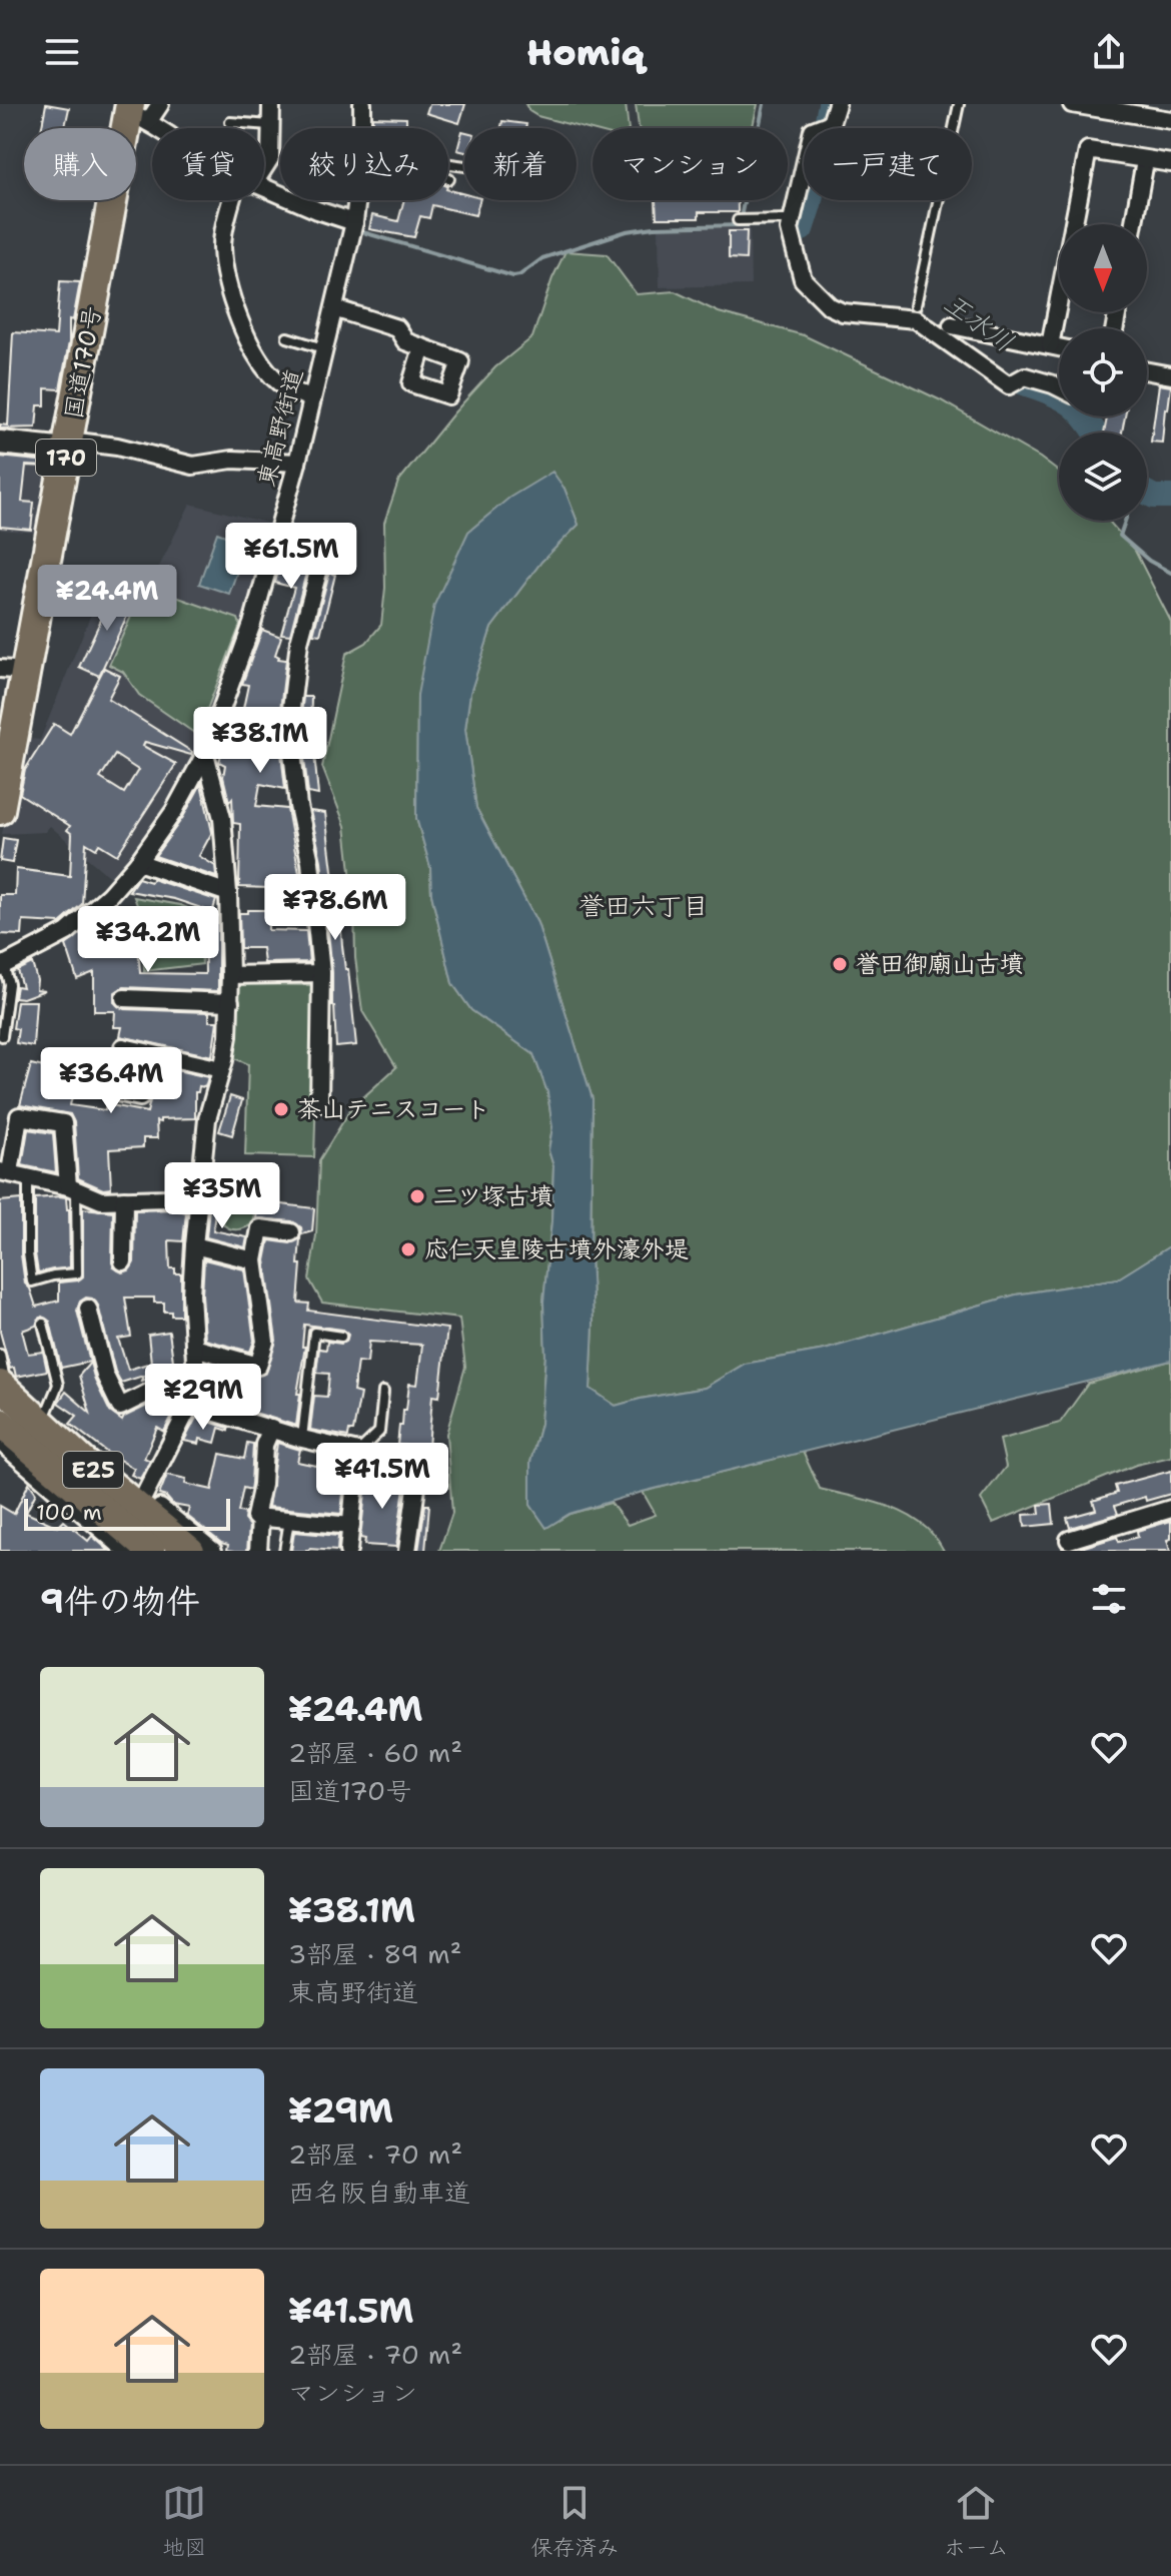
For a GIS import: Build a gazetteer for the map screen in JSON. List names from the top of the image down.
{
  "streets": {
    "highway": ["国道170号", "170", "E25"],
    "street": ["東高野街道"]
  },
  "districts": ["誉田六丁目"],
  "water": ["王水川"],
  "places": [
    "誉田御廟山古墳",
    "茶山テニスコート",
    "二ツ塚古墳",
    "応仁天皇陵古墳外濠外堤"
  ],
  "scale_bar": "100 m",
  "north": "bottom",
  "page": {
    "header": "Homiq",
    "chip": [
      "購入",
      "賃貸",
      "絞り込み",
      "新着",
      "マンション",
      "一戸建て"
    ],
    "price": [
      "¥61.5M",
      "¥24.4M",
      "¥38.1M",
      "¥78.6M",
      "¥34.2M",
      "¥36.4M",
      "¥35M",
      "¥29M",
      "¥41.5M"
    ],
    "scale": "100 m",
    "heading": "9件の物件",
    "list": [
      {
        "name": "¥24.4M",
        "note": "2部屋 · 60 m² · 国道170号"
      },
      {
        "name": "¥38.1M",
        "note": "3部屋 · 89 m² · 東高野街道"
      },
      {
        "name": "¥29M",
        "note": "2部屋 · 70 m² · 西名阪自動車道"
      },
      {
        "name": "¥41.5M",
        "note": "2部屋 · 70 m² · マンション"
      }
    ],
    "tabs": ["地図", "保存済み", "ホーム"]
  }
}
